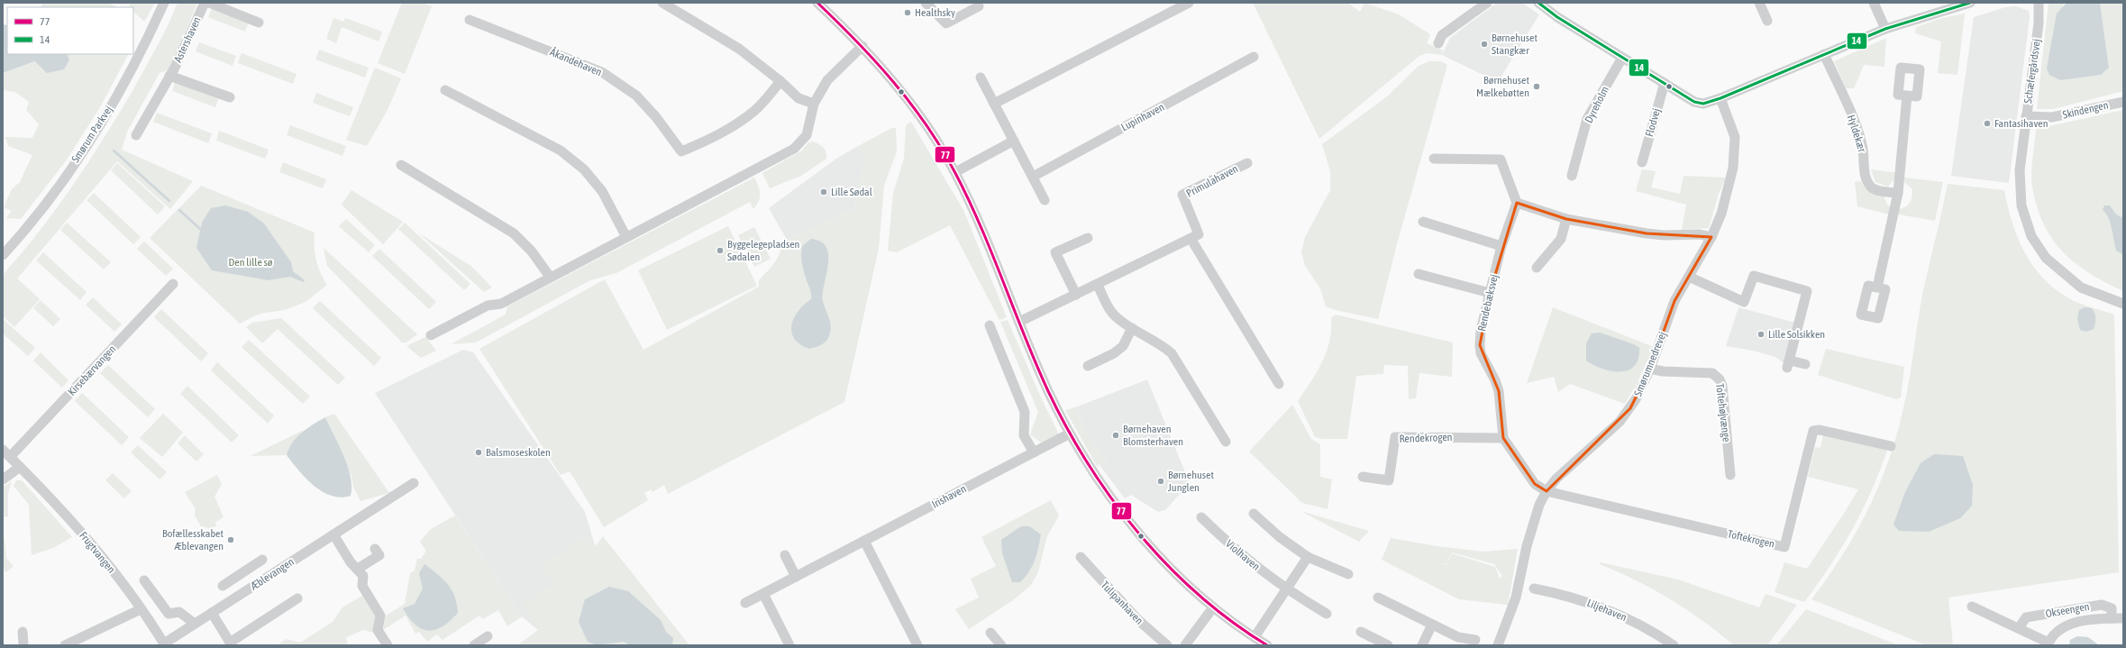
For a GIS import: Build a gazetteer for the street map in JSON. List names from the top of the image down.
{
  "streets": {
    "street": [
      "Astershaven",
      "Åkandehaven",
      "Schæfergårdsvej",
      "Dyreholm",
      "Skindengen",
      "Lupinhaven",
      "Flodvej",
      "Hyldekær",
      "Smørum Parkvej",
      "Primulahaven",
      "Rendebæksvej",
      "Smørumnedrevej",
      "Kirsebærvangen",
      "Toftehøjvænge",
      "Rendekrogen",
      "Irishaven",
      "Toftekrogen",
      "Frugtvangen",
      "Violhaven",
      "Æblevangen",
      "Tulipanhaven",
      "Liljehaven",
      "Okseengen"
    ]
  },
  "crossings": [
    ["Schæfergårdsvej", "Skindengen"],
    ["Rendebæksvej", "Smørumnedrevej"],
    ["Rendebæksvej", "Rendekrogen"],
    ["Rendebæksvej", "Toftekrogen"],
    ["Smørumnedrevej", "Toftehøjvænge"],
    ["Smørumnedrevej", "Toftekrogen"],
    ["Kirsebærvangen", "Frugtvangen"],
    ["Frugtvangen", "Æblevangen"]
  ],
  "parks": ["Den lille sø"],
  "places": [
    "Healthsky",
    "Børnehuset Stangkær",
    "Børnehuset Mælkebøtten",
    "Fantasihaven",
    "Lille Sødal",
    "Byggelegepladsen Sødalen",
    "Lille Solsikken",
    "Børnehaven Blomsterhaven",
    "Balsmoseskolen",
    "Børnehuset Junglen",
    "Bofællesskabet Æblevangen"
  ],
  "lines": ["transit line 77", "transit line 14"],
  "legend": ["77", "14"]
}
